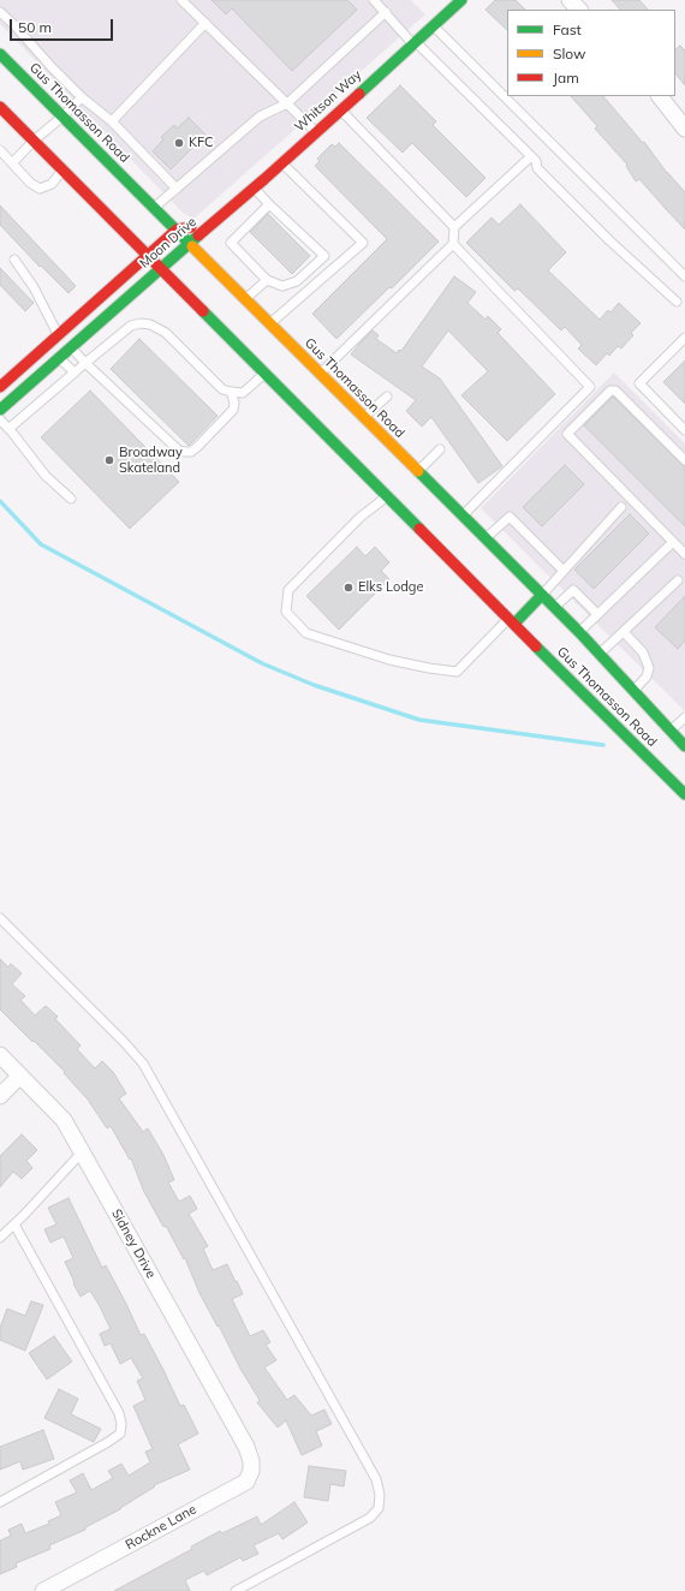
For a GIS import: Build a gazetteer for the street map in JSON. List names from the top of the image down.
{
  "streets": {
    "main road": ["Whitson Way", "Gus Thomasson Road", "Moon Drive"],
    "street": ["Sidney Drive", "Rockne Lane"]
  },
  "crossings": [
    ["Whitson Way", "Moon Drive"],
    ["Gus Thomasson Road", "Moon Drive"],
    ["Sidney Drive", "Rockne Lane"]
  ],
  "places": ["KFC", "Broadway Skateland", "Elks Lodge"],
  "legend": ["Fast", "Slow", "Jam"],
  "scale_bar": "50 m"
}
